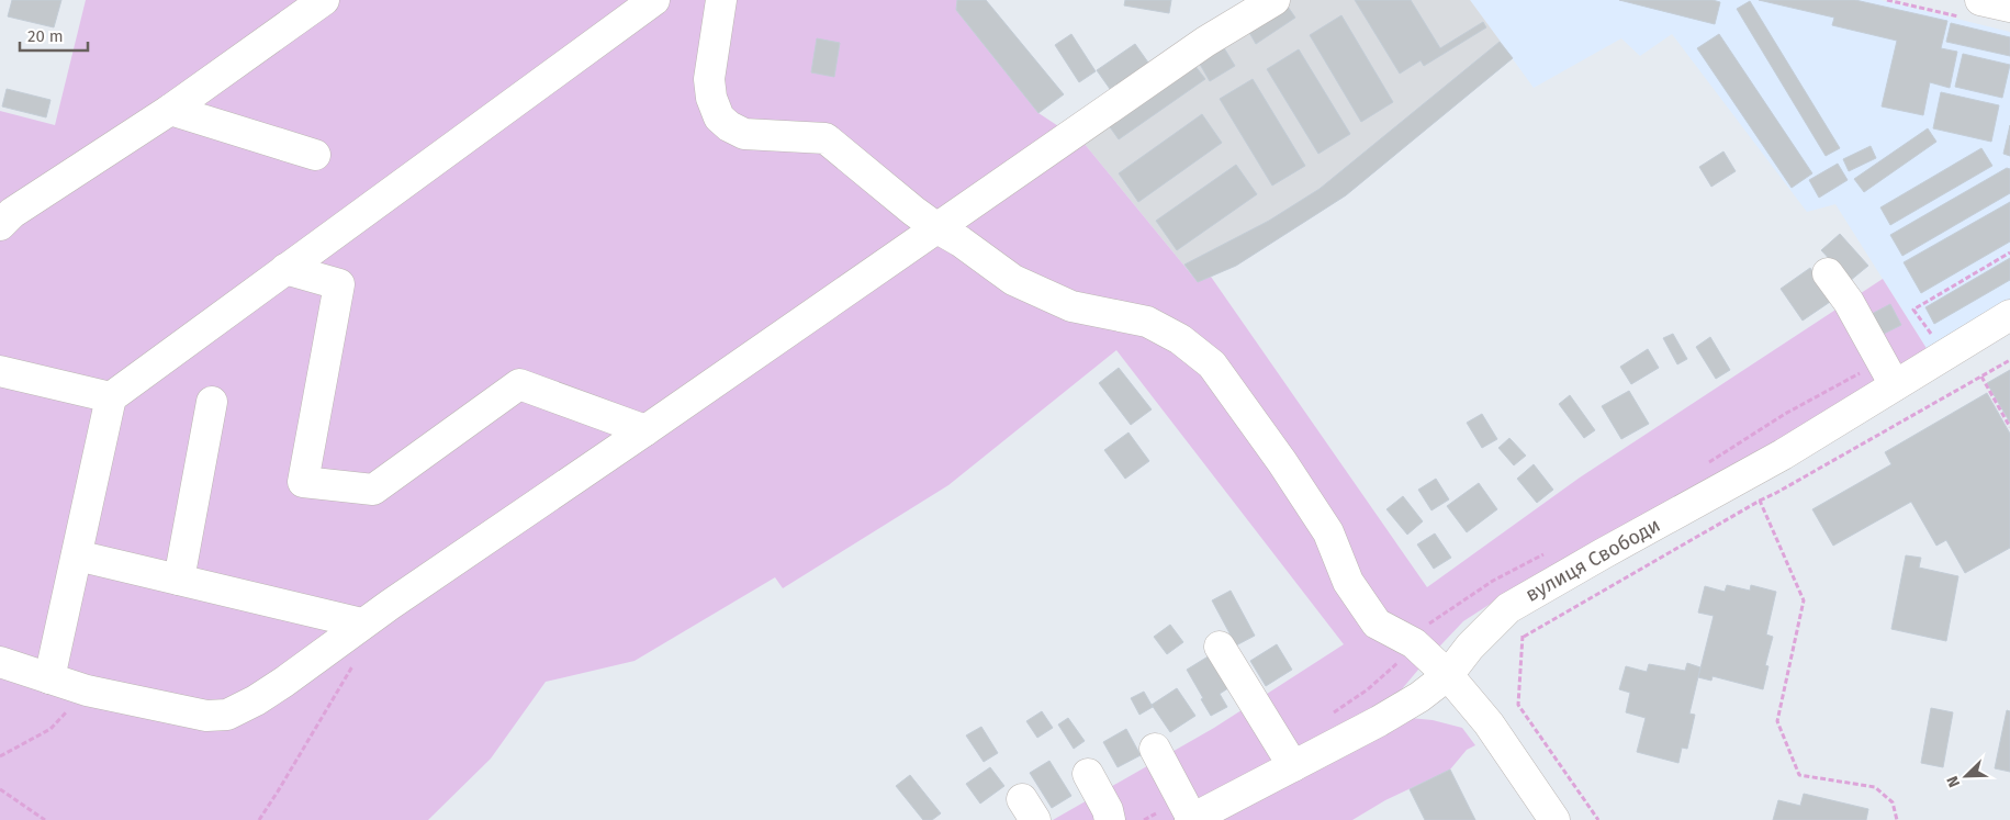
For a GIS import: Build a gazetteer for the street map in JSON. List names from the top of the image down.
{
  "streets": {
    "street": ["вулиця Свободи"]
  },
  "scale_bar": "20 m",
  "north": "bottom left"
}
